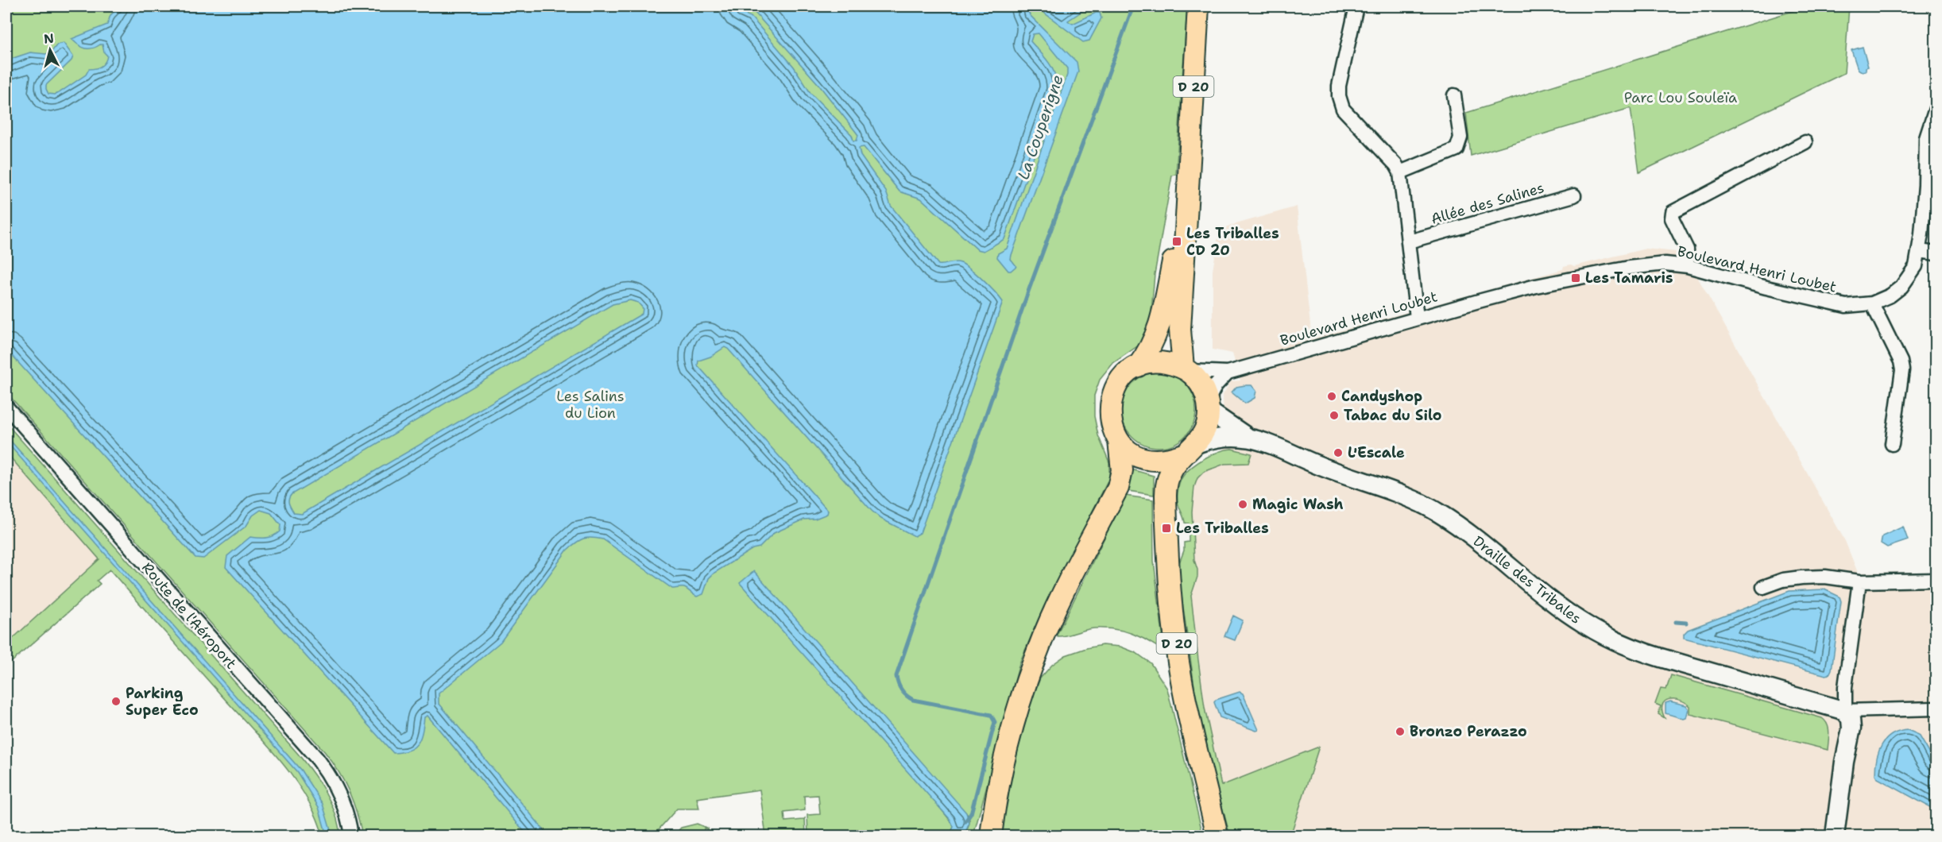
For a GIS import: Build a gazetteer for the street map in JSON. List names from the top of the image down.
{
  "streets": {
    "main road": ["D 20"],
    "street": [
      "Allée des Salines",
      "Boulevard Henri Loubet",
      "Draille des Tribales",
      "Route de l'Aéroport"
    ]
  },
  "crossings": [
    ["D 20", "Boulevard Henri Loubet"],
    ["D 20", "Draille des Tribales"],
    ["Boulevard Henri Loubet", "Draille des Tribales"]
  ],
  "water": ["La Couperigne"],
  "parks": ["Parc Lou Souleïa", "Les Salins du Lion"],
  "places": {
    "transit": ["Les Triballes CD 20", "Les Tamaris", "Les Triballes"],
    "other": [
      "Candyshop",
      "Tabac du Silo",
      "L'Escale",
      "Magic Wash",
      "Parking Super Eco",
      "Bronzo Perazzo"
    ]
  },
  "north": "top"
}
